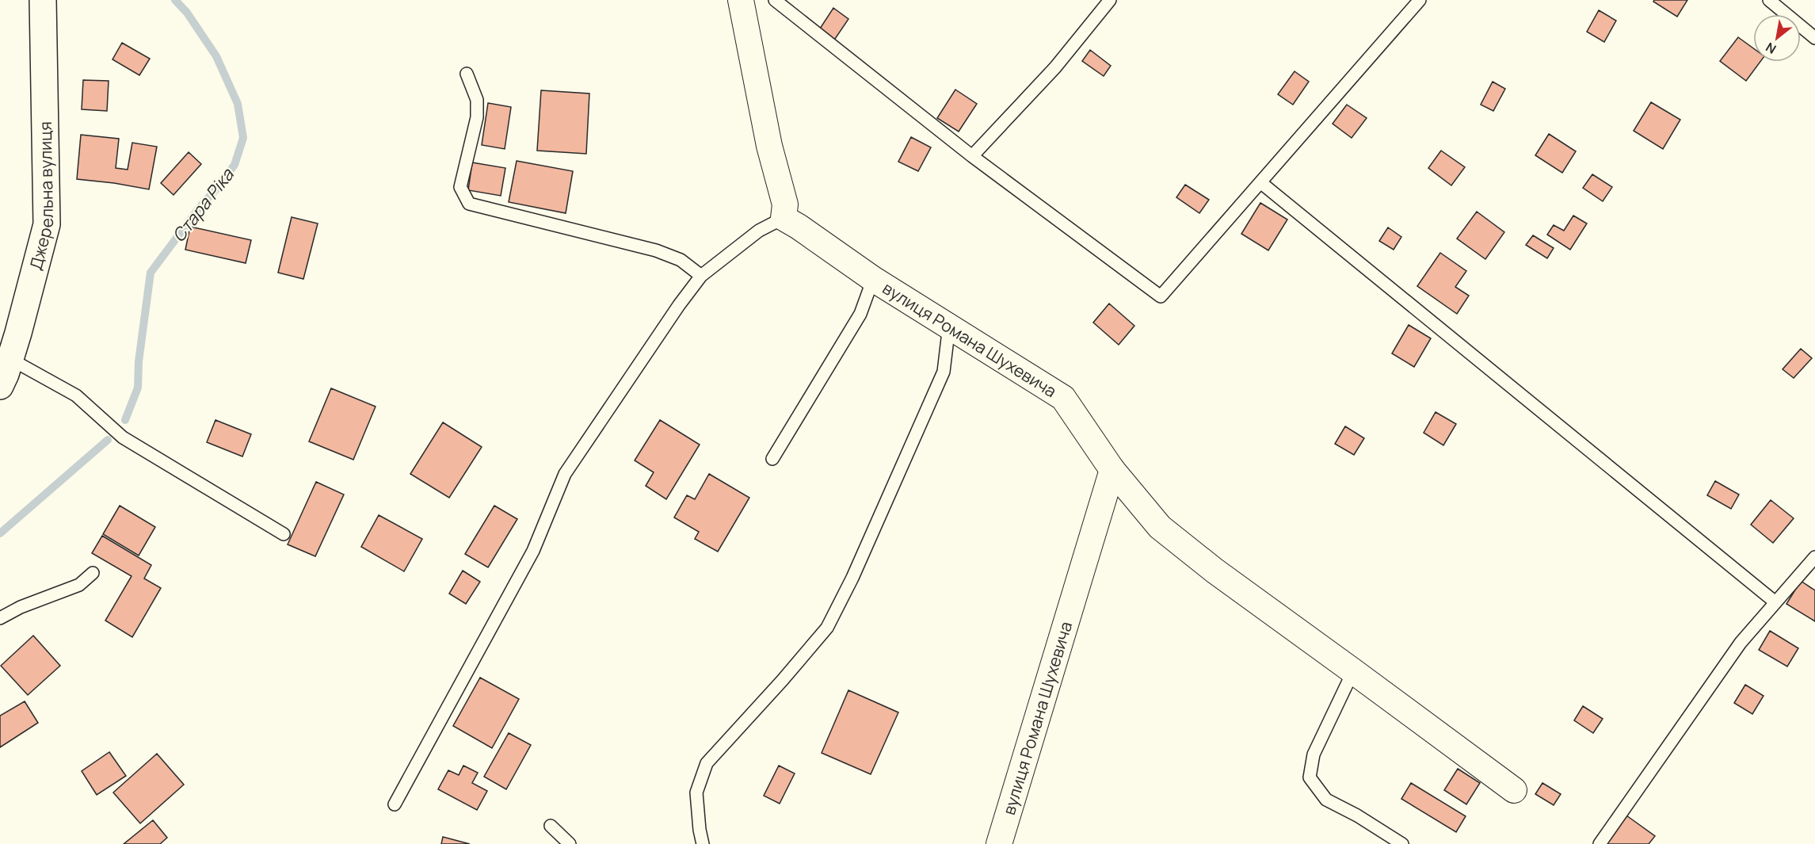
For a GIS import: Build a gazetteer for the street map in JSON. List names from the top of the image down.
{
  "streets": {
    "street": ["Джерельна вулиця", "вулиця Романа Шухевича"]
  },
  "water": ["Стара Ріка"],
  "north": "bottom left"
}
